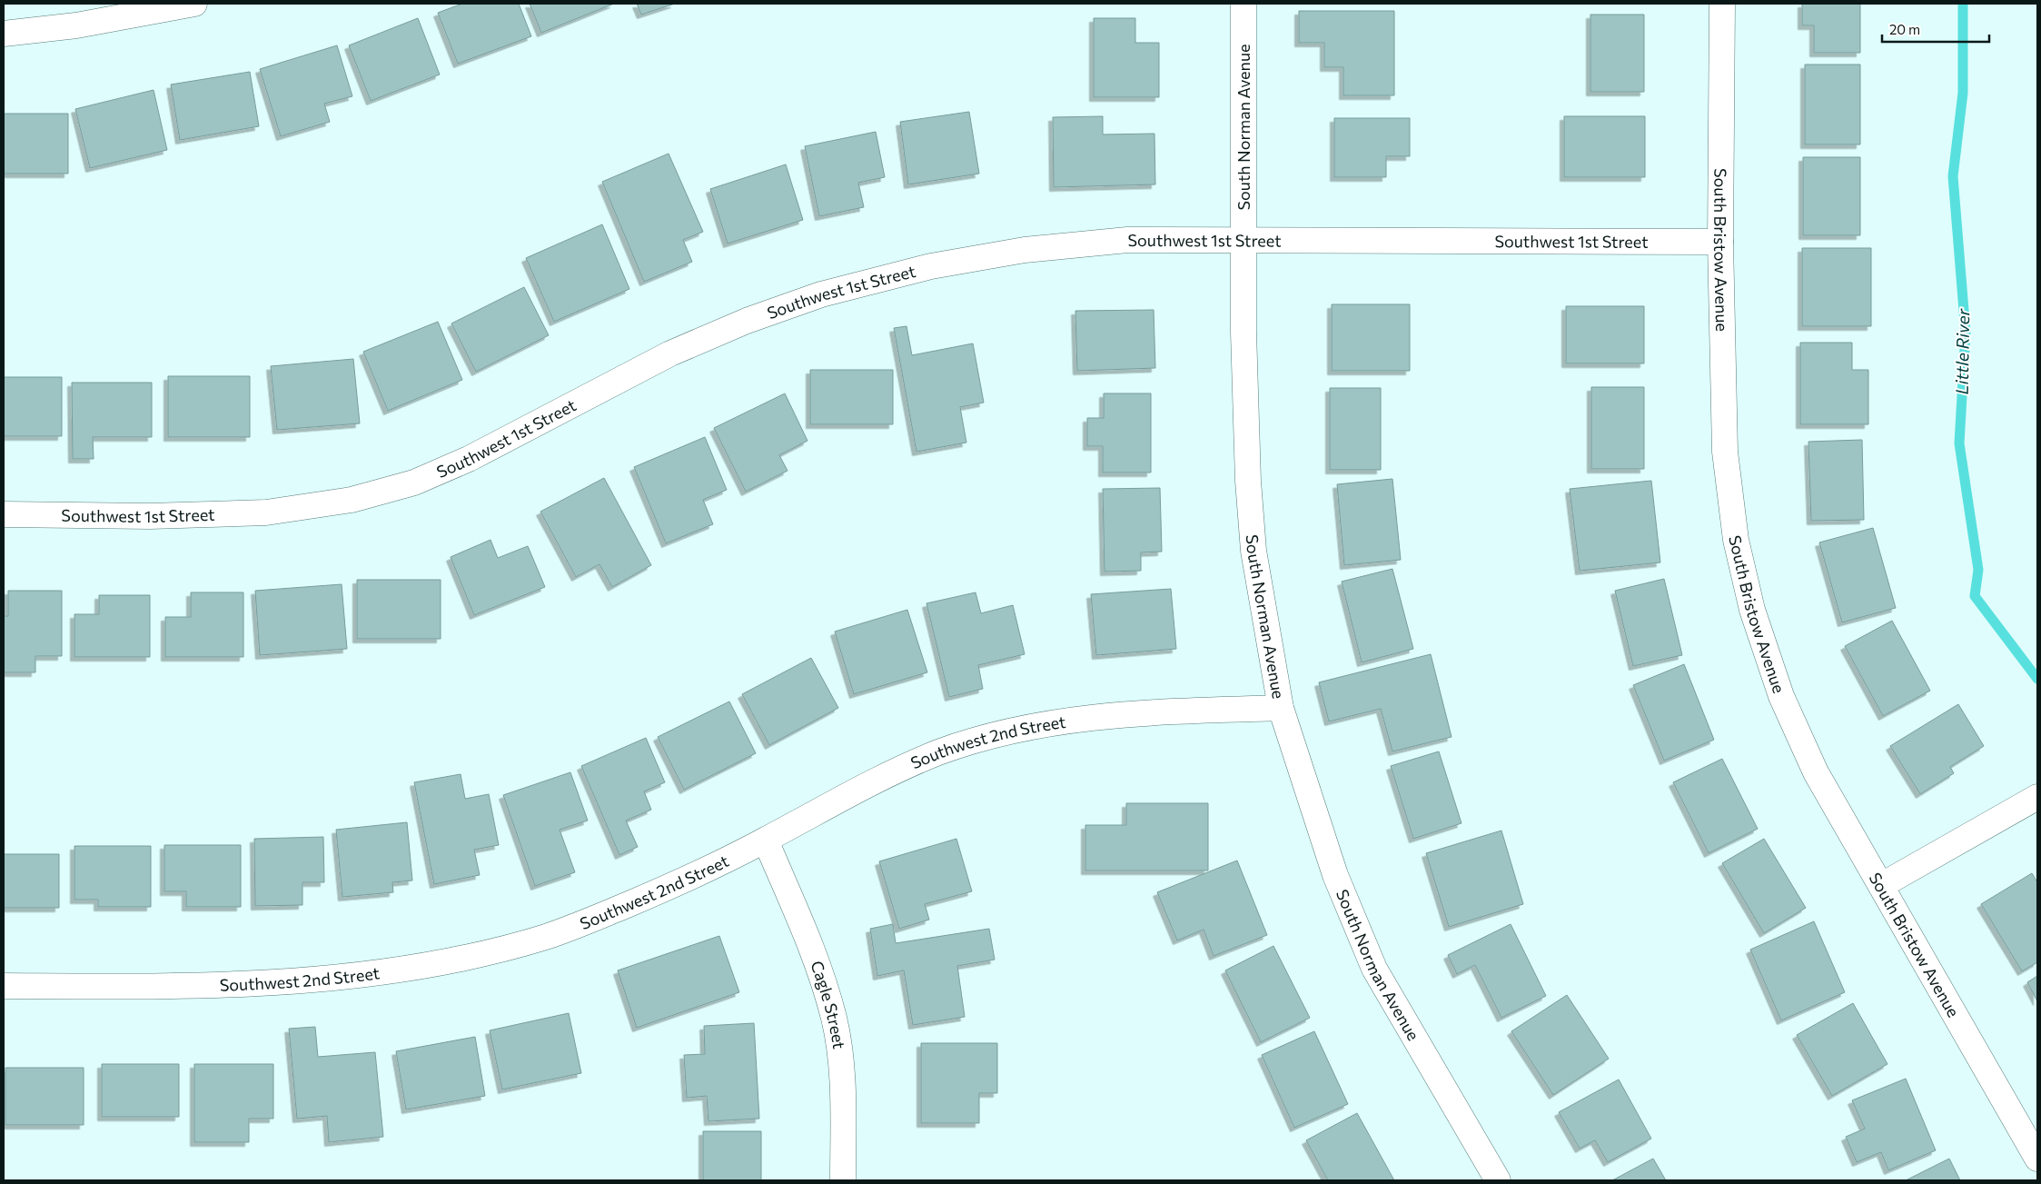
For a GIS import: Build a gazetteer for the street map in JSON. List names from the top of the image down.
{
  "streets": {
    "street": [
      "South Norman Avenue",
      "Southwest 1st Street",
      "South Bristow Avenue",
      "Southwest 2nd Street",
      "Cagle Street"
    ]
  },
  "crossings": [
    ["South Norman Avenue", "Southwest 1st Street"],
    ["South Norman Avenue", "Southwest 2nd Street"],
    ["Southwest 1st Street", "South Bristow Avenue"],
    ["Southwest 2nd Street", "Cagle Street"]
  ],
  "water": ["Little River"],
  "scale_bar": "20 m"
}
